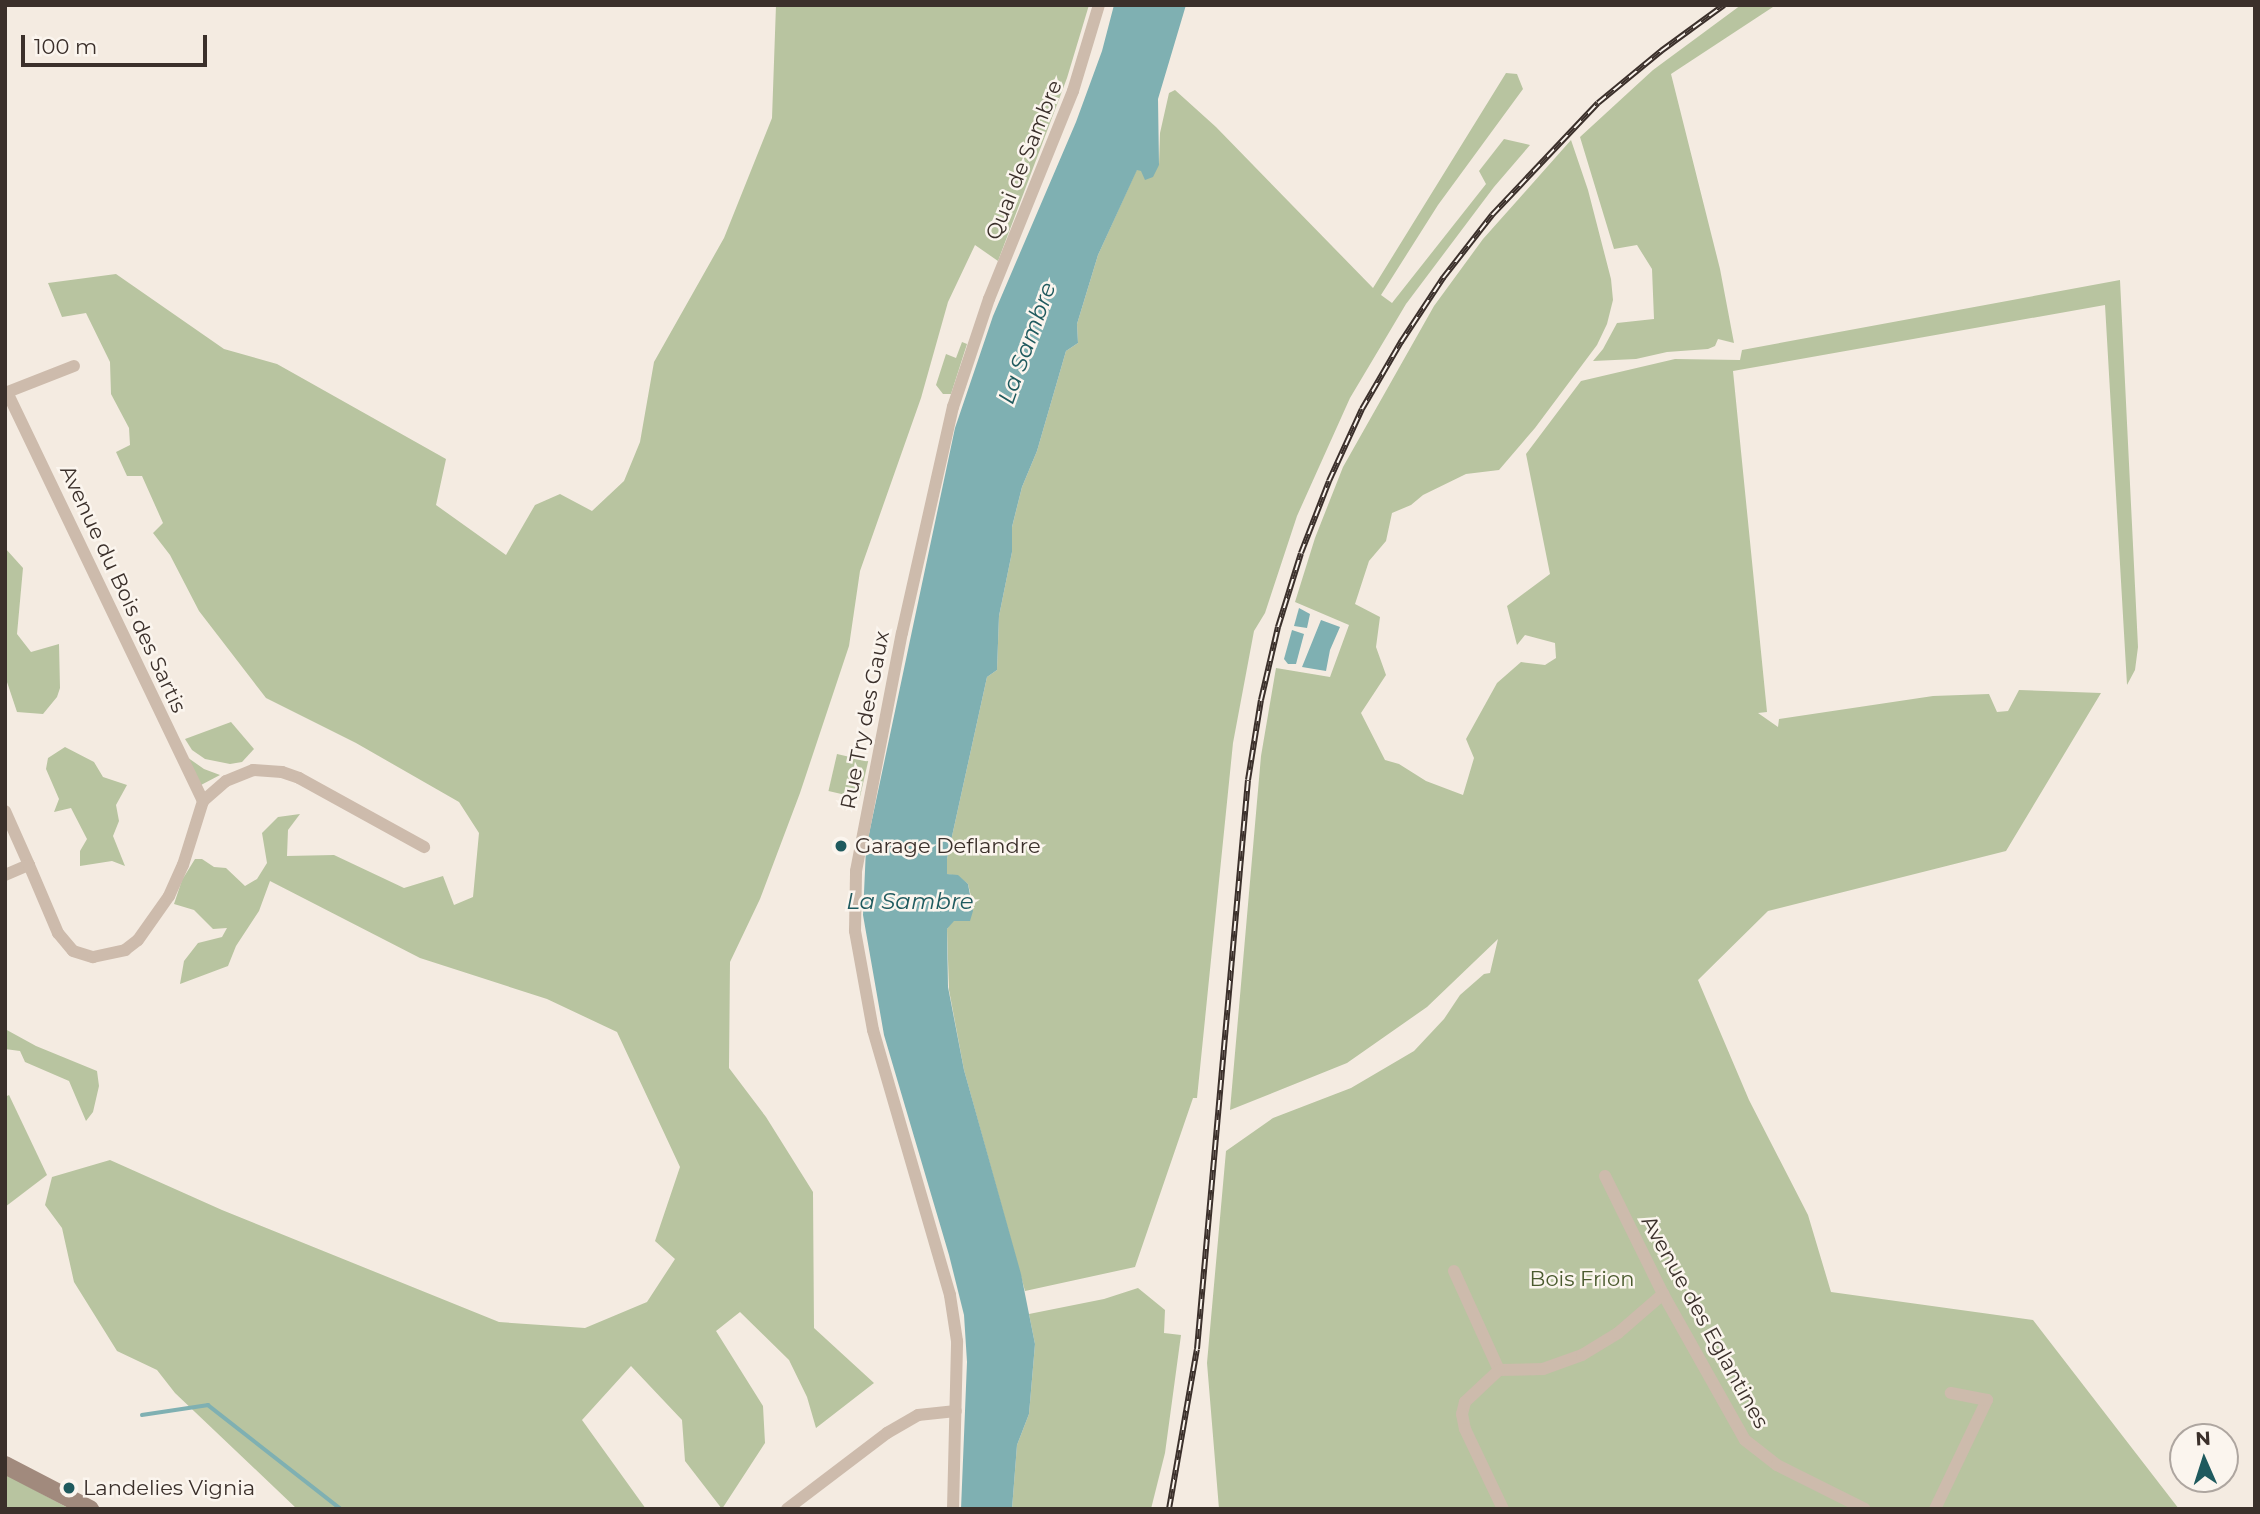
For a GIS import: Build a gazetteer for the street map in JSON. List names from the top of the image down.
{
  "streets": {
    "street": [
      "Quai de Sambre",
      "Avenue du Bois des Sartis",
      "Rue Try des Gaux",
      "Avenue des Eglantines"
    ]
  },
  "crossings": [
    ["Quai de Sambre", "Rue Try des Gaux"]
  ],
  "water": ["La Sambre"],
  "parks": ["Bois Frion"],
  "places": ["Garage Deflandre", "Landelies Vignia"],
  "scale_bar": "100 m",
  "north": "top"
}
